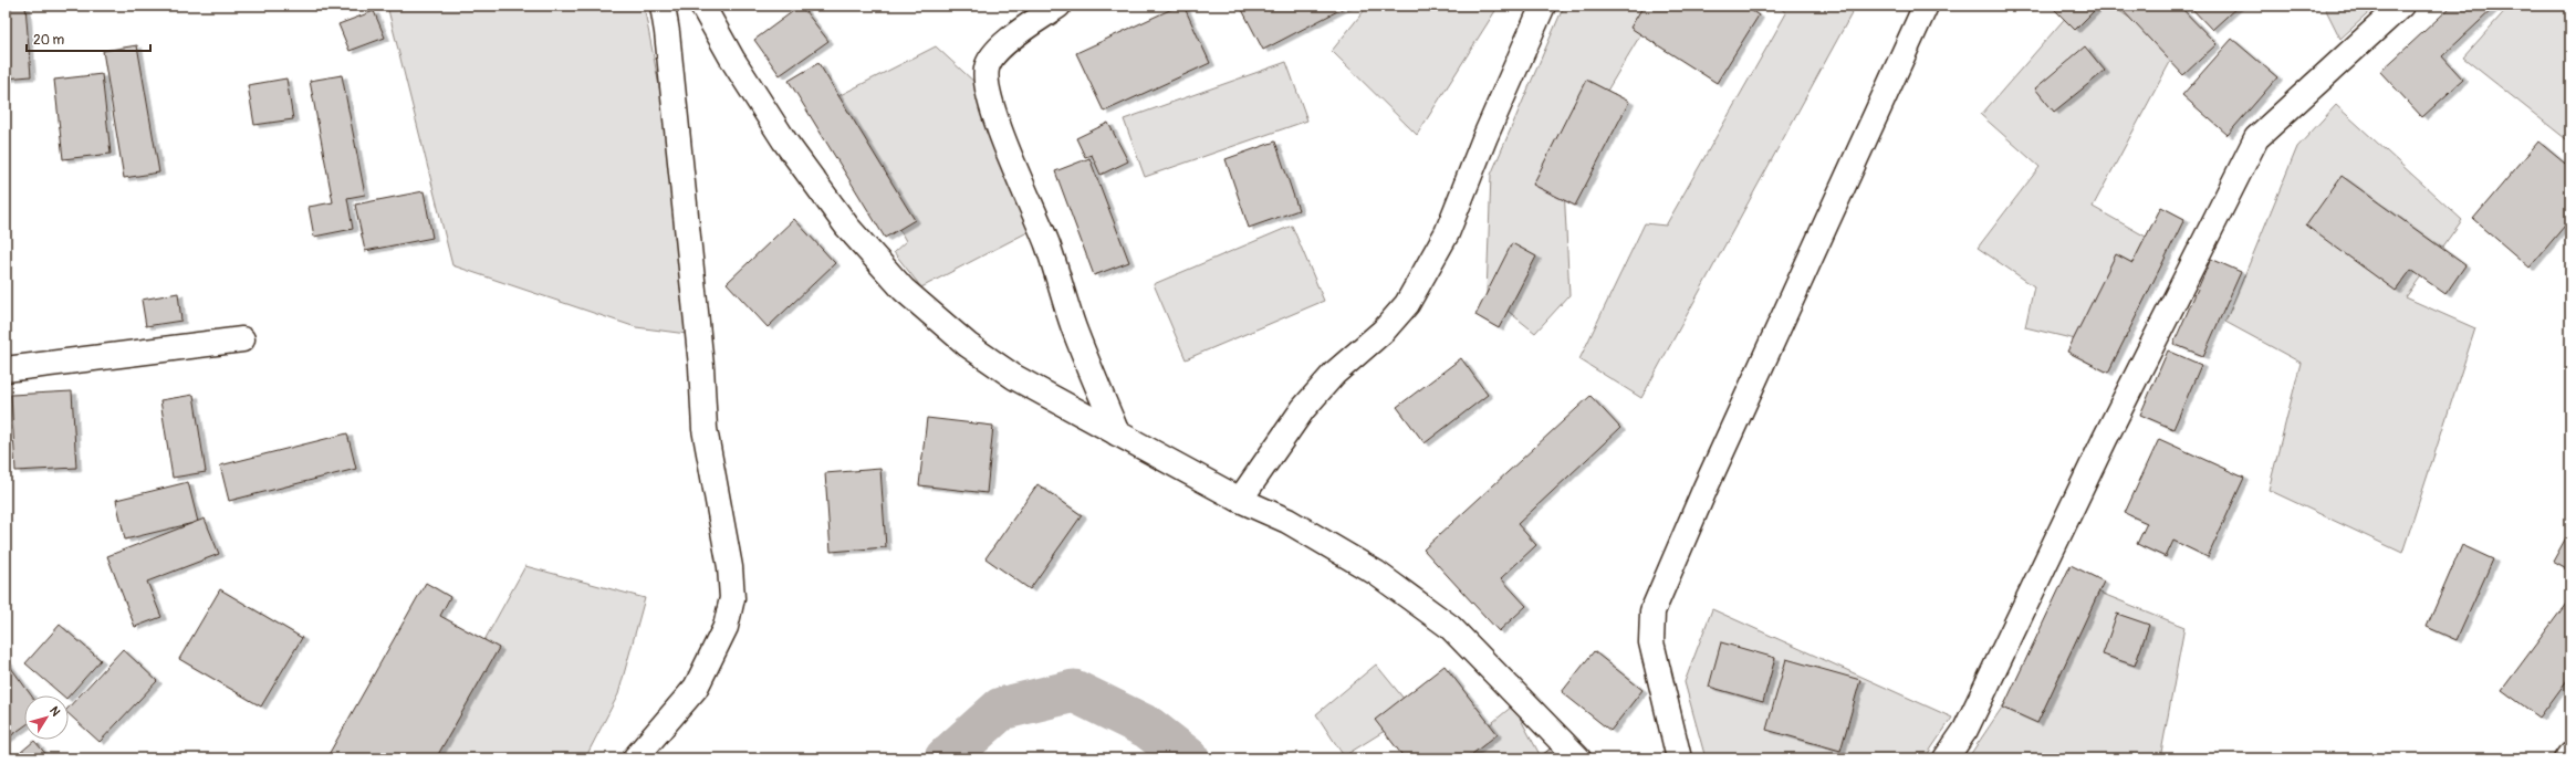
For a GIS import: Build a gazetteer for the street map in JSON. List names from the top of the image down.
{
  "scale_bar": "20 m",
  "north": "top right"
}
